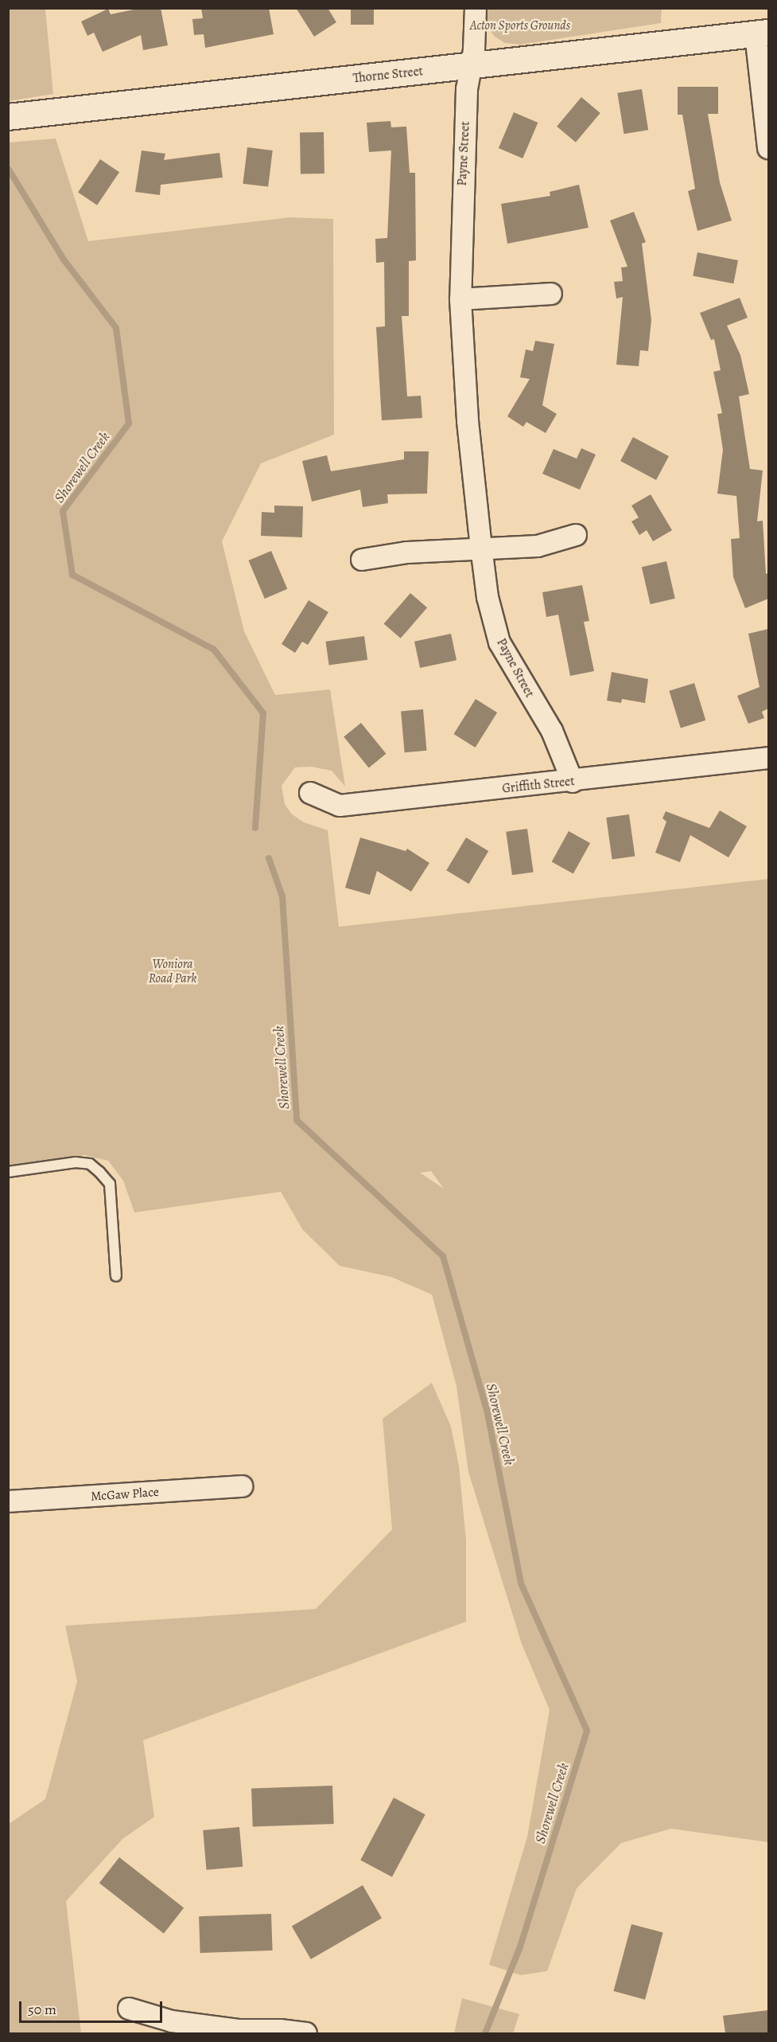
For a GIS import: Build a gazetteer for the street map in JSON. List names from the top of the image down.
{
  "streets": {
    "street": [
      "Thorne Street",
      "Payne Street",
      "Griffith Street",
      "McGaw Place"
    ]
  },
  "crossings": [
    ["Thorne Street", "Payne Street"],
    ["Payne Street", "Griffith Street"]
  ],
  "water": ["Shorewell Creek"],
  "parks": ["Acton Sports Grounds", "Woniora Road Park"],
  "scale_bar": "50 m"
}
